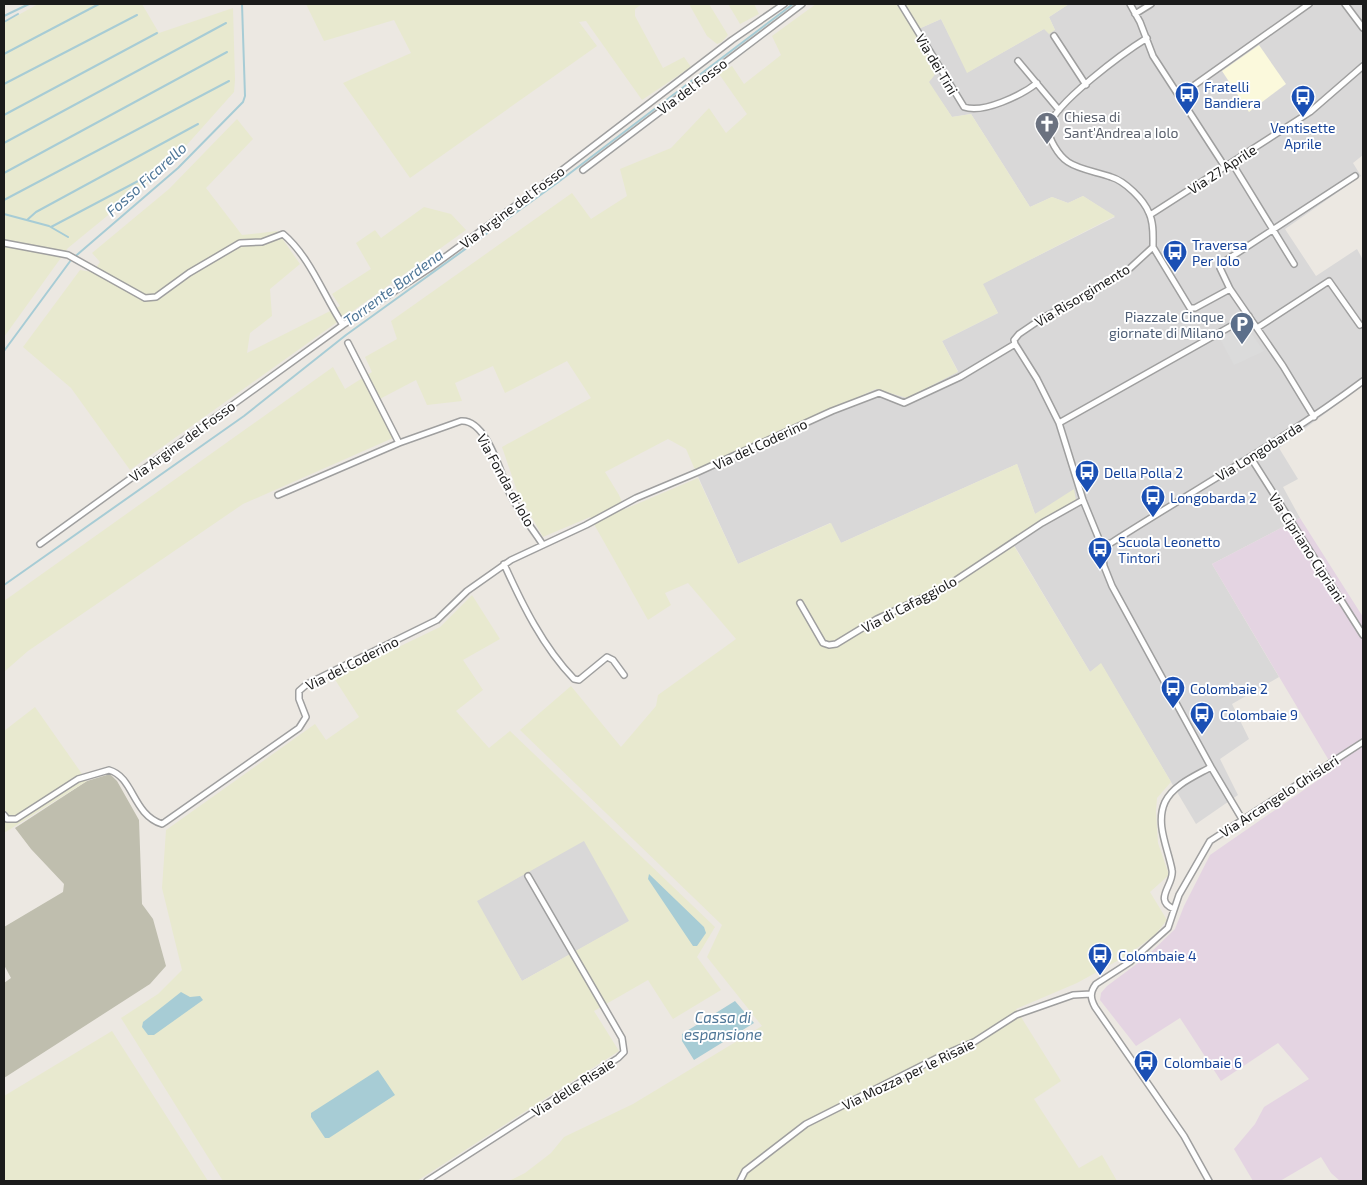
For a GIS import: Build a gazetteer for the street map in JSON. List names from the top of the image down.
{
  "streets": {
    "street": [
      "Via dei Tini",
      "Via del Fosso",
      "Via 27 Aprile",
      "Via Argine del Fosso",
      "Via Risorgimento",
      "Via del Coderino",
      "Via Longobarda",
      "Via Fonda di Iolo",
      "Via Cipriano Cipriani",
      "Via di Cafaggiolo",
      "Via Arcangelo Ghisleri",
      "Via Mozza per le Risaie",
      "Via delle Risaie"
    ]
  },
  "crossings": [
    ["Via Risorgimento", "Via del Coderino"],
    ["Via del Coderino", "Via Fonda di Iolo"],
    ["Via Longobarda", "Via Cipriano Cipriani"],
    ["Via Arcangelo Ghisleri", "Via Mozza per le Risaie"]
  ],
  "water": ["Fosso Ficarello", "Torrente Bardena", "Cassa di espansione"],
  "places": {
    "bus stop": [
      "Fratelli Bandiera",
      "Ventisette Aprile",
      "Traversa Per Iolo",
      "Della Polla 2",
      "Longobarda 2",
      "Scuola Leonetto Tintori",
      "Colombaie 2",
      "Colombaie 9",
      "Colombaie 4",
      "Colombaie 6"
    ],
    "church": ["Chiesa di Sant'Andrea a Iolo"],
    "parking": ["Piazzale Cinque giornate di Milano"]
  }
}
